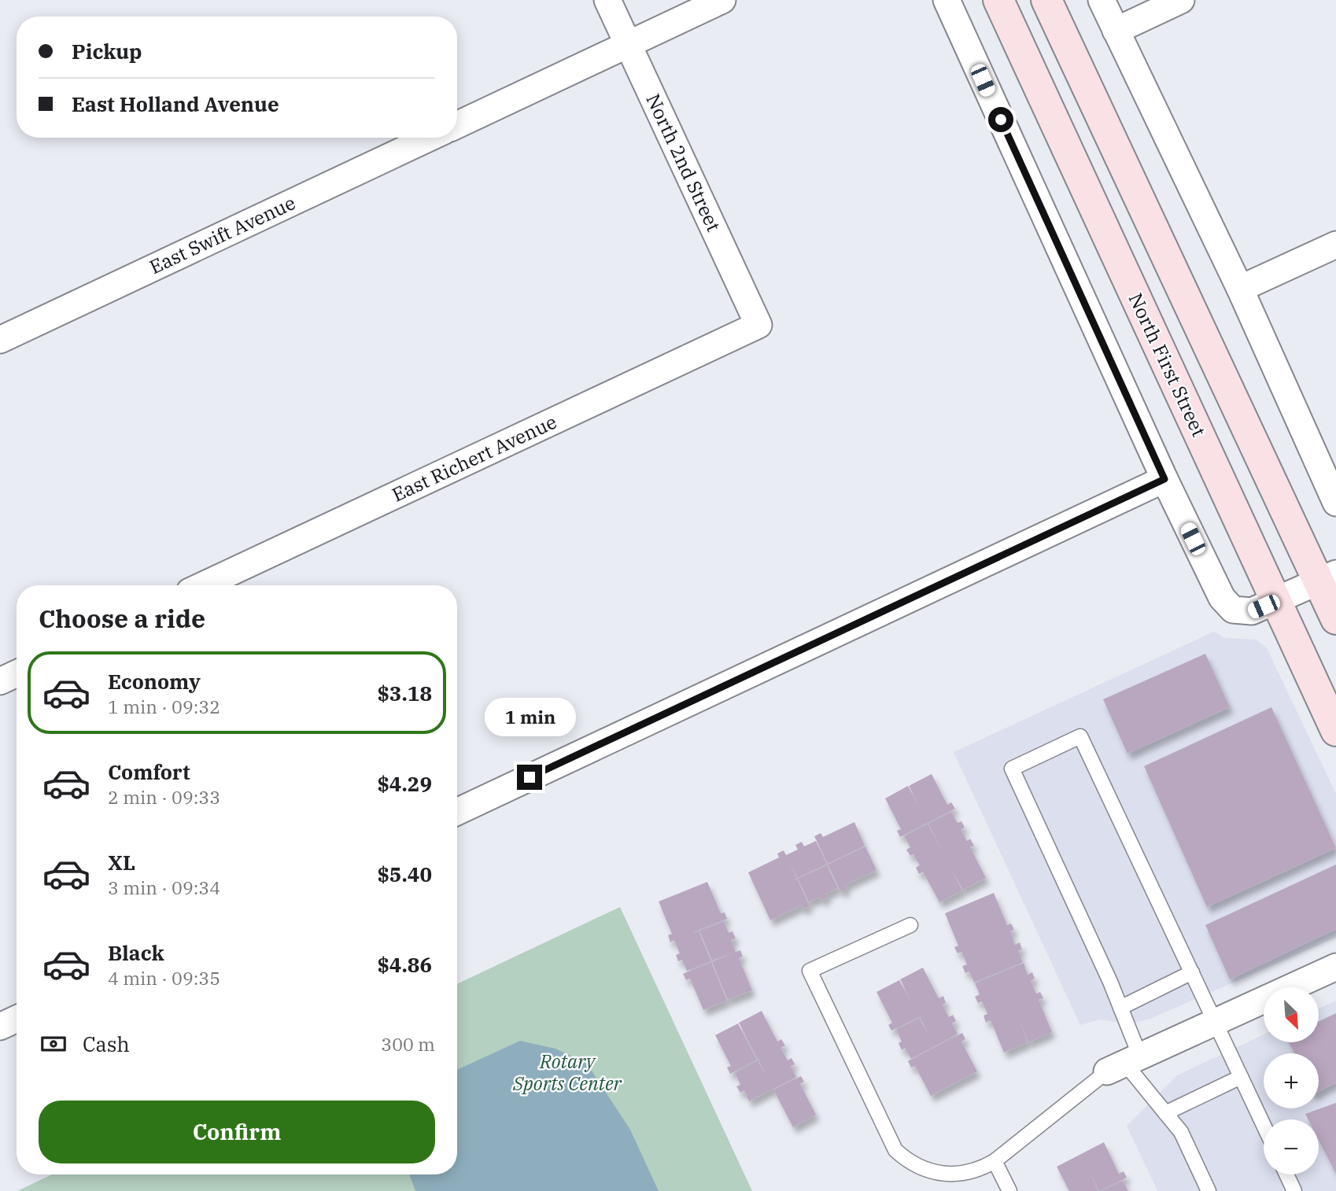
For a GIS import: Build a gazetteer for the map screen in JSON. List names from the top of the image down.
{
  "streets": {
    "main road": ["North First Street"],
    "street": ["North 2nd Street", "East Swift Avenue", "East Richert Avenue"]
  },
  "crossings": [
    ["North 2nd Street", "East Richert Avenue"]
  ],
  "parks": ["Rotary Sports Center"],
  "north": "bottom right",
  "page": {
    "banner": ["Pickup", "East Holland Avenue"],
    "heading": "Choose a ride",
    "list": [
      {
        "name": "Economy",
        "note": "1 min · 09:32",
        "value": "$3.18"
      },
      {
        "name": "Comfort",
        "note": "2 min · 09:33",
        "value": "$4.29"
      },
      {
        "name": "XL",
        "note": "3 min · 09:34",
        "value": "$5.40"
      },
      {
        "name": "Black",
        "note": "4 min · 09:35",
        "value": "$4.86"
      }
    ],
    "bubble": "1 min",
    "map_buttons": ["+", "−"],
    "pay": ["Cash", "300 m"],
    "buttons": "Confirm"
  }
}
